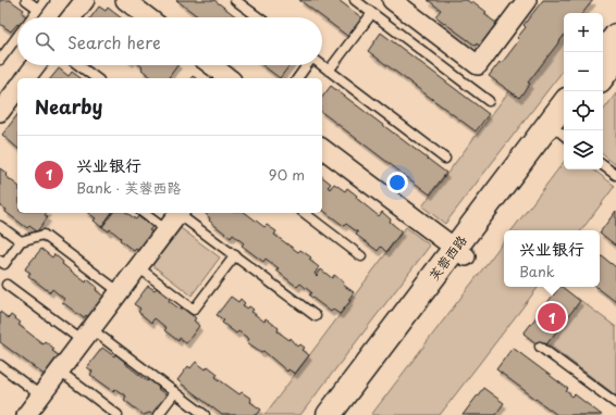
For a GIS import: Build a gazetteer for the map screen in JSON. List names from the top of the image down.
{
  "streets": {
    "main road": ["芙蓉西路"]
  },
  "page": {
    "map_buttons": ["+", "−"],
    "search": "Search here",
    "heading": "Nearby",
    "list": [
      {
        "mark": "1",
        "name": "兴业银行",
        "note": "Bank · 芙蓉西路",
        "value": "90 m"
      }
    ],
    "popup": ["兴业银行", "Bank"],
    "pins": "1"
  }
}
